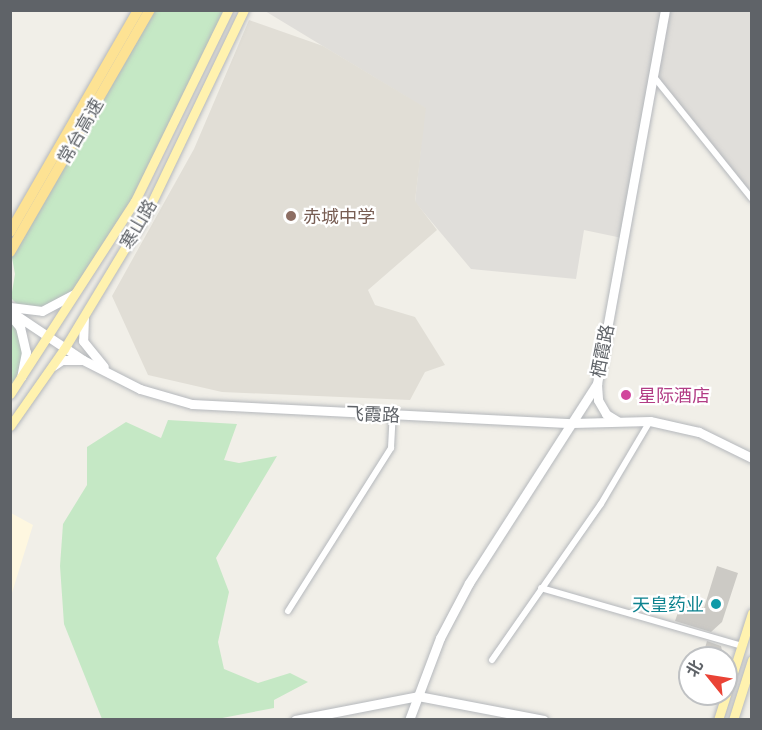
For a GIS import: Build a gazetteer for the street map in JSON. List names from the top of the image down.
{
  "streets": {
    "highway": ["常台高速"],
    "main road": ["寒山路", "栖霞路", "飞霞路"]
  },
  "crossings": [
    ["寒山路", "飞霞路"],
    ["栖霞路", "飞霞路"]
  ],
  "places": ["赤城中学", "星际酒店", "天皇药业"],
  "north": "top left"
}
